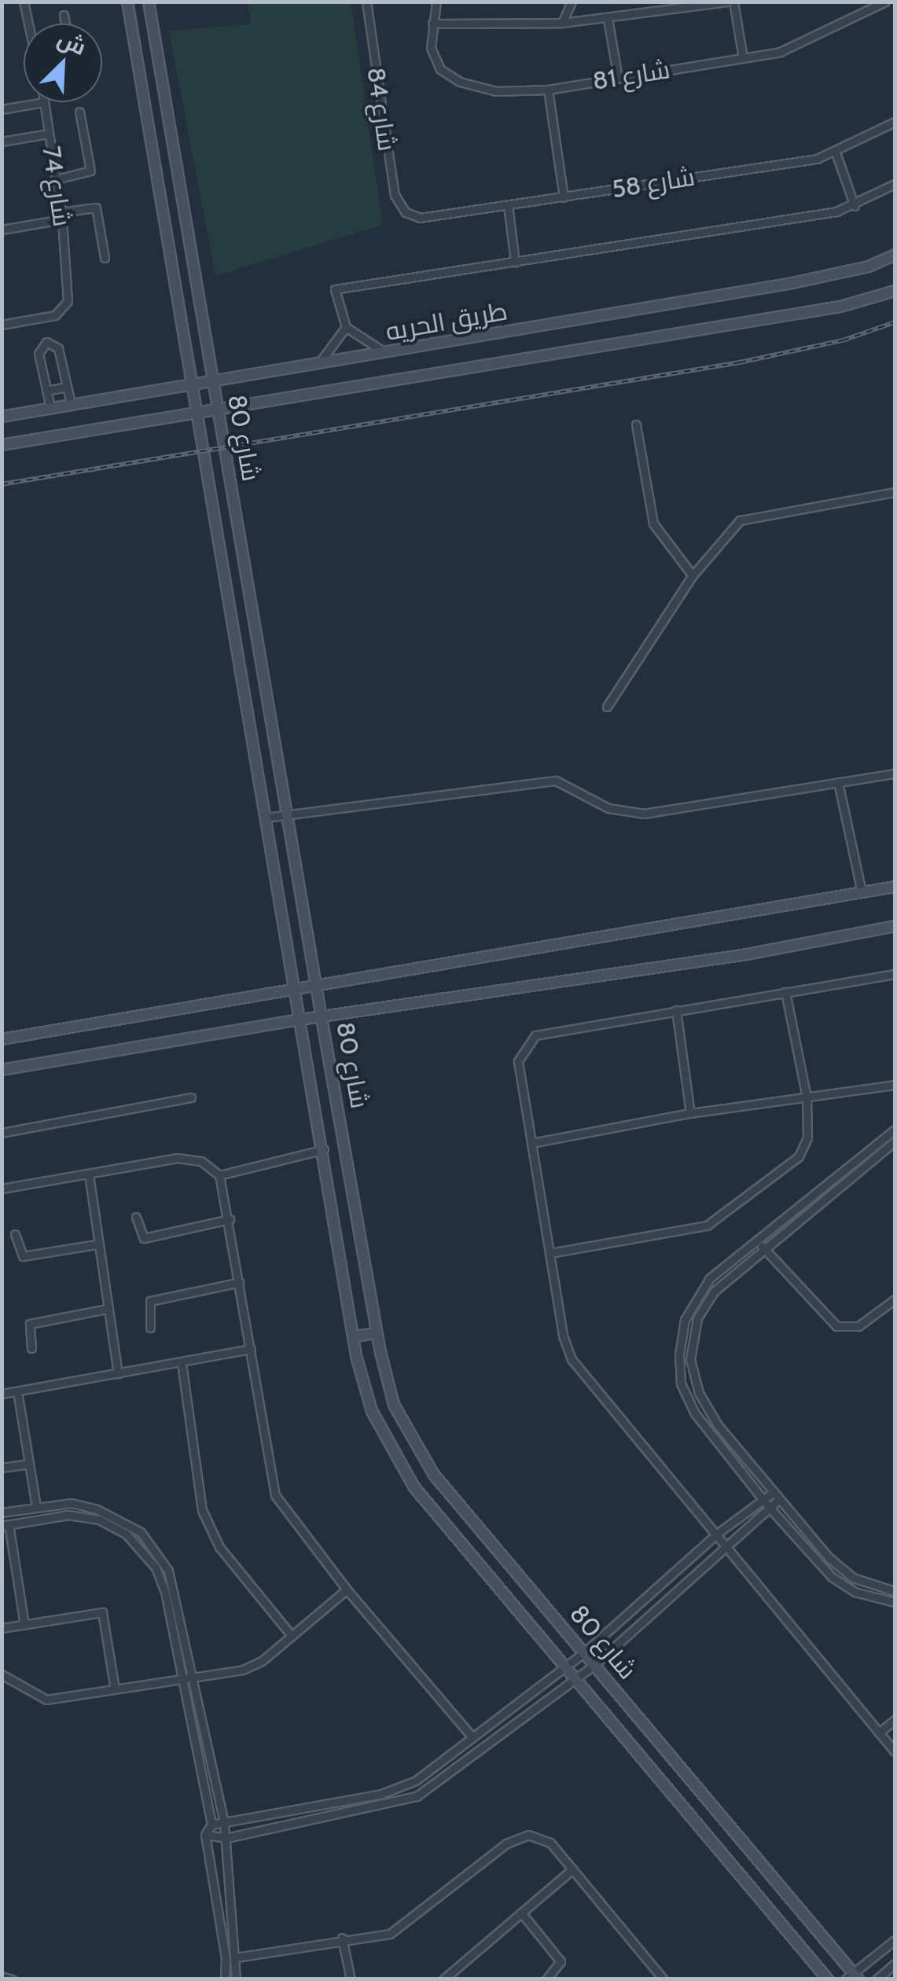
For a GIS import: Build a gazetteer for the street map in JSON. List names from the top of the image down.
{
  "streets": {
    "street": [
      "شارع 81",
      "شارع 84",
      "شارع 58",
      "شارع 74",
      "طريق الحريه",
      "شارع 80"
    ]
  },
  "crossings": [
    ["شارع 84", "شارع 58"],
    ["طريق الحريه", "شارع 80"]
  ],
  "north": "top right"
}
